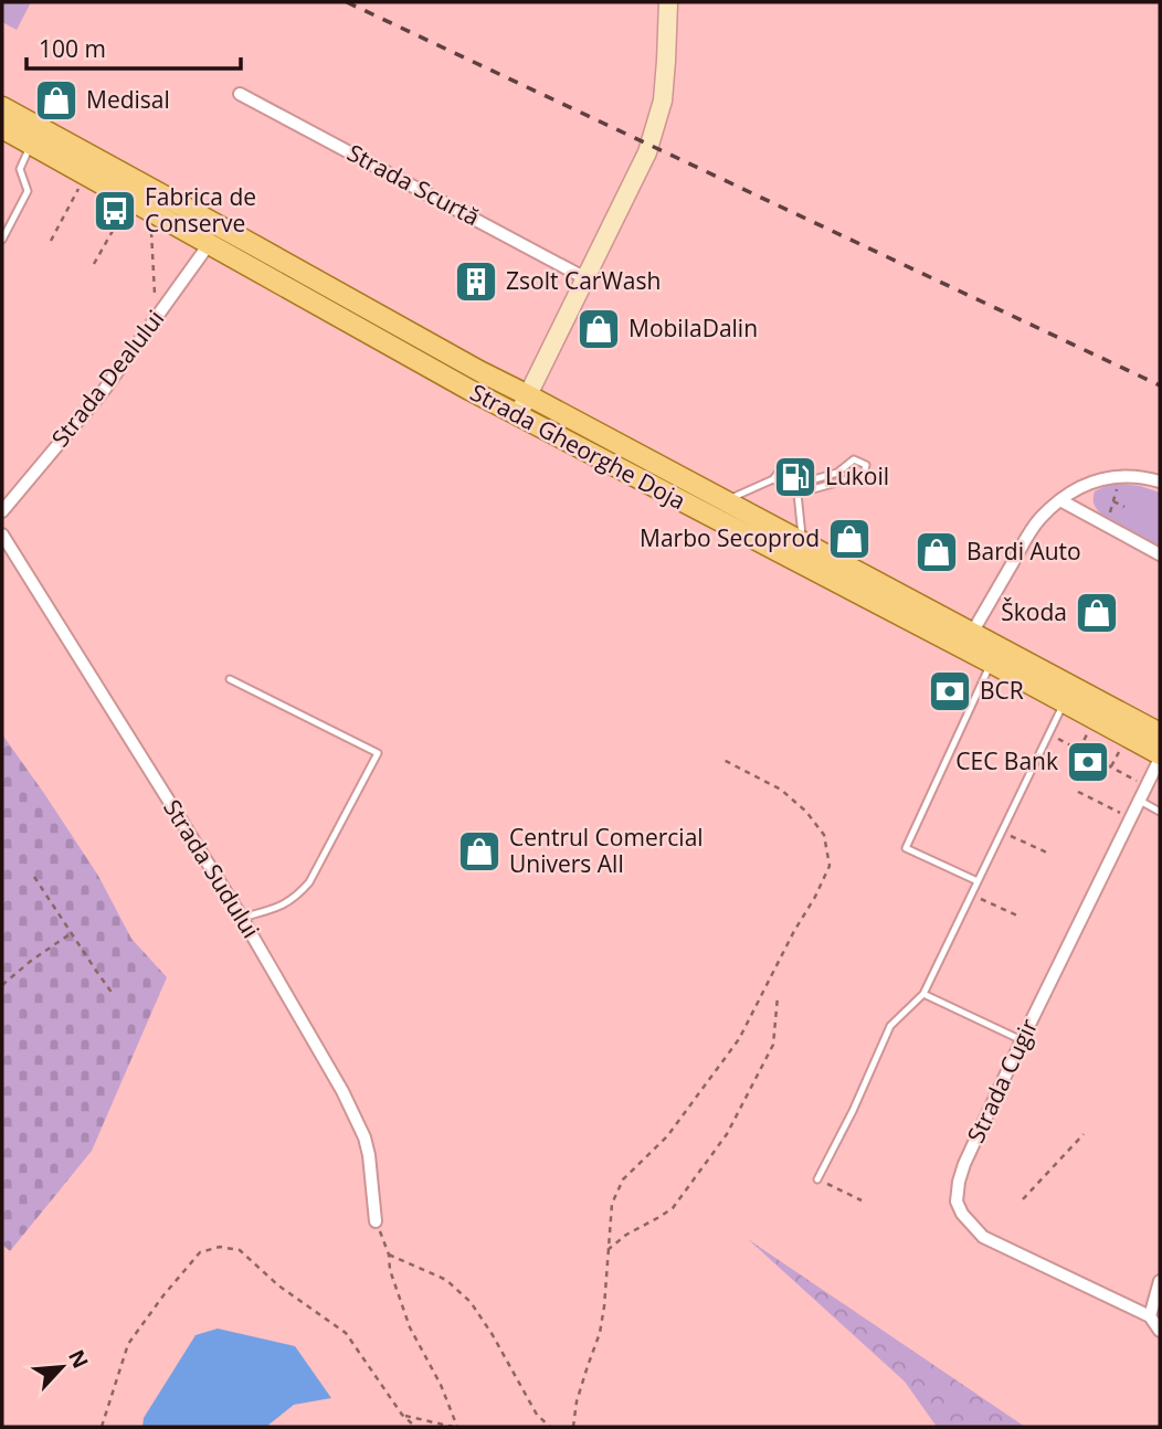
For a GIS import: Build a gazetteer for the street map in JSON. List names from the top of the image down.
{
  "streets": {
    "main road": ["Strada Gheorghe Doja"],
    "street": [
      "Strada Scurtă",
      "Strada Dealului",
      "Strada Sudului",
      "Strada Cugir"
    ]
  },
  "crossings": [
    ["Strada Dealului", "Strada Gheorghe Doja"],
    ["Strada Gheorghe Doja", "Strada Cugir"]
  ],
  "places": {
    "shop": [
      "Medisal",
      "MobilaDalin",
      "Marbo Secoprod",
      "Bardi Auto",
      "Škoda",
      "Centrul Comercial Univers All"
    ],
    "bus stop": ["Fabrica de Conserve"],
    "building": ["Zsolt CarWash"],
    "fuel station": ["Lukoil"],
    "bank": ["BCR", "CEC Bank"]
  },
  "scale_bar": "100 m",
  "north": "top right"
}
